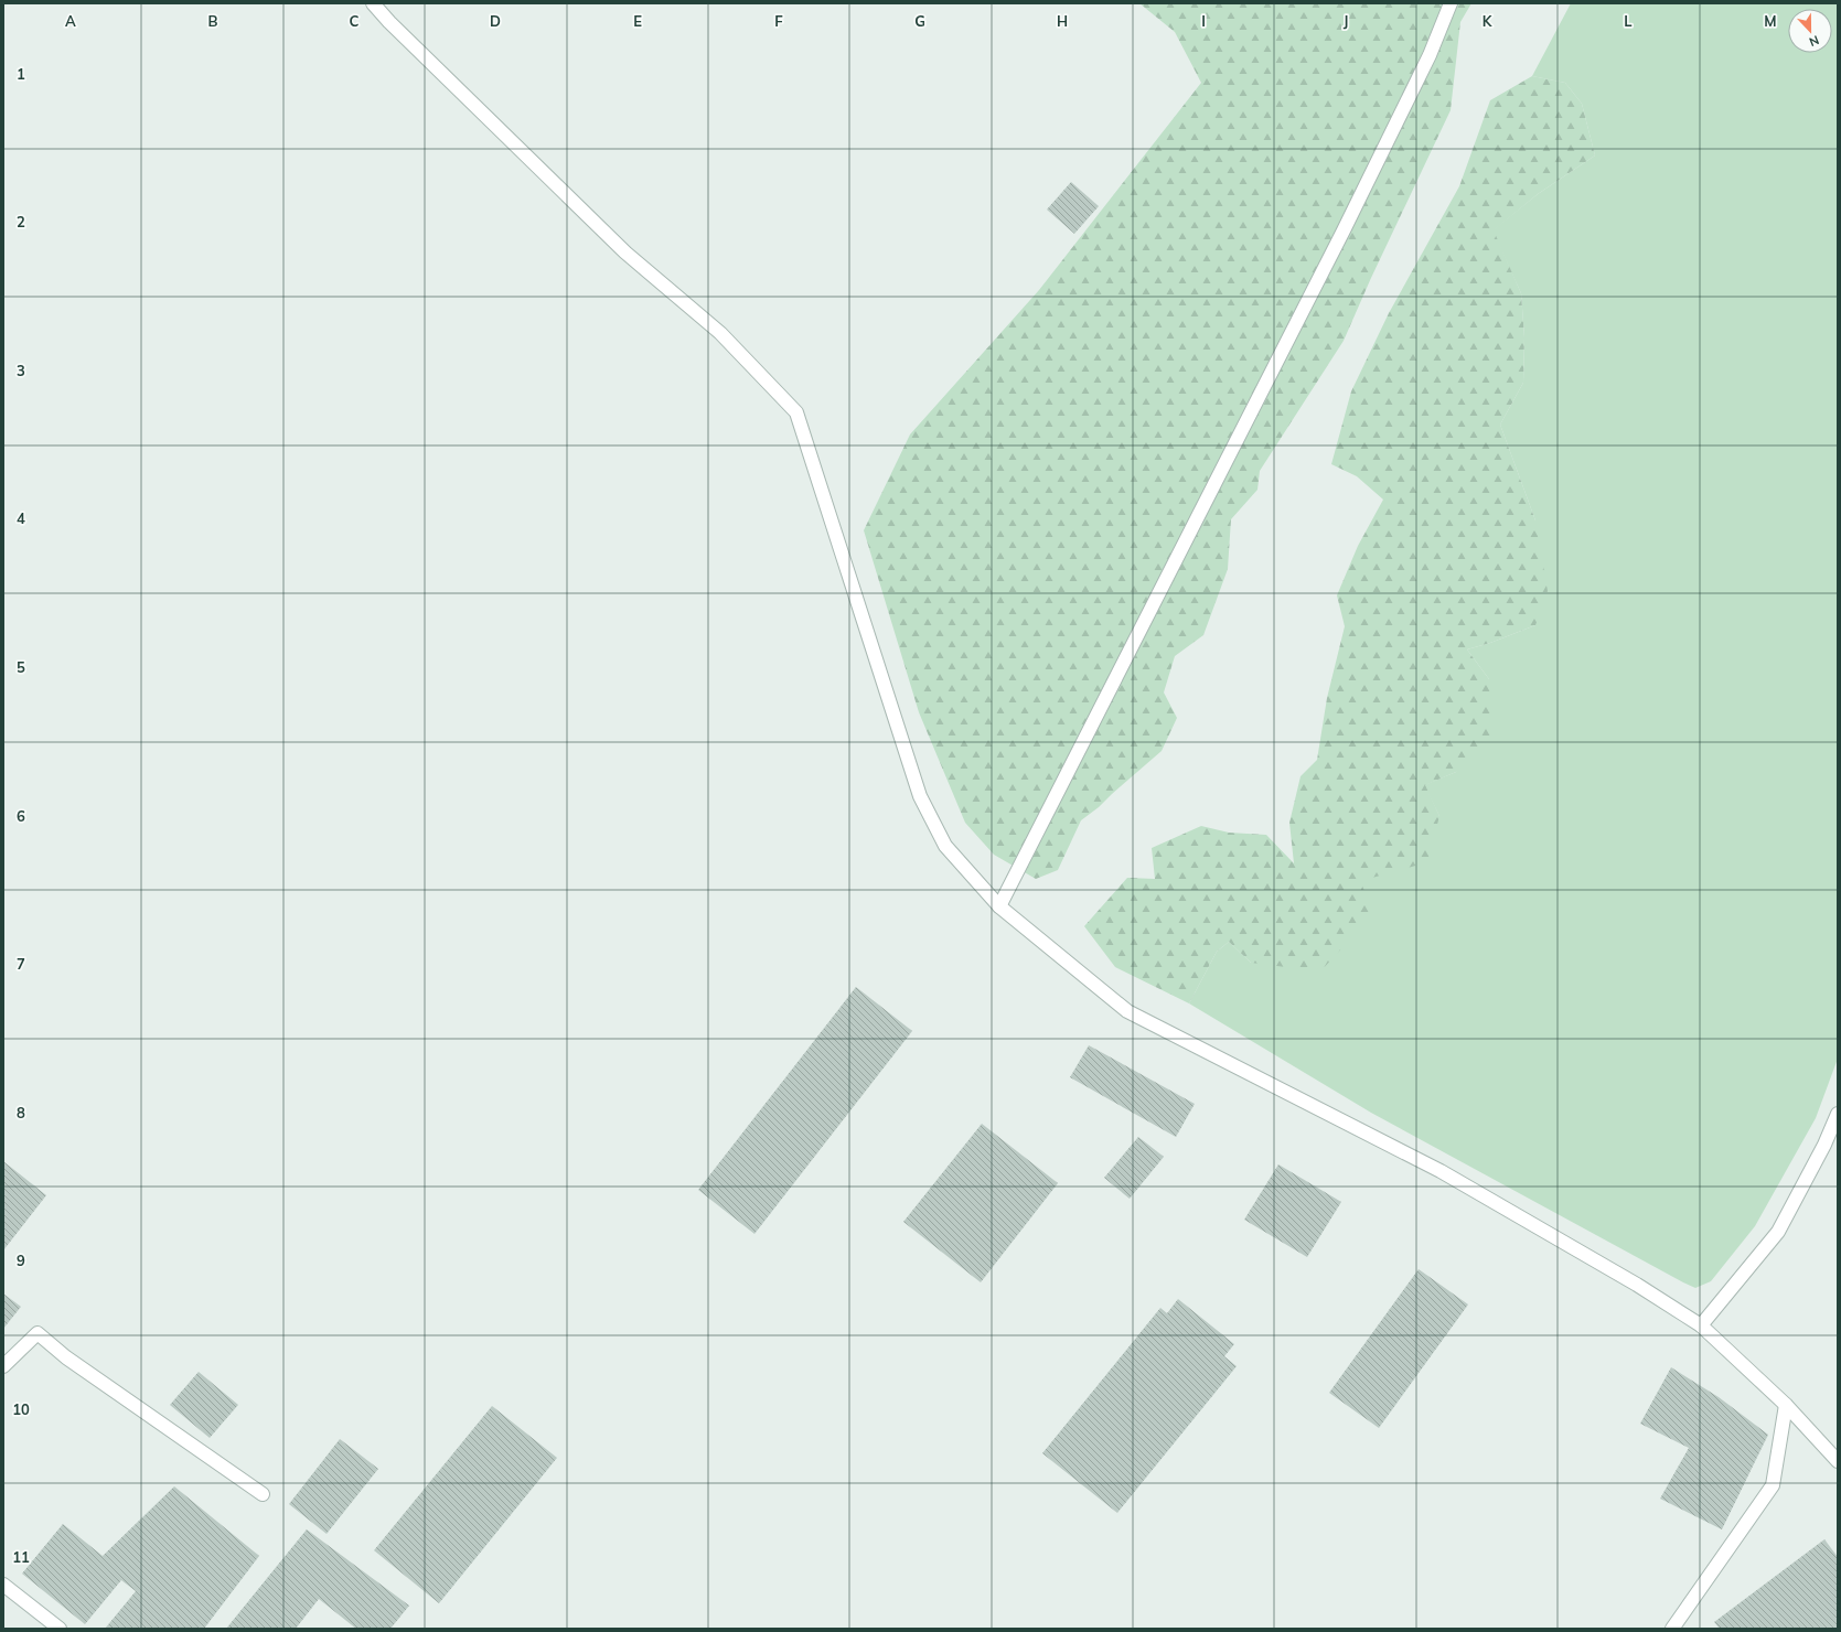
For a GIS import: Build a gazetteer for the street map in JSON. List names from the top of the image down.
{
  "north": "bottom",
  "grid": {
    "columns": [
      "A",
      "B",
      "C",
      "D",
      "E",
      "F",
      "G",
      "H",
      "I",
      "J",
      "K",
      "L",
      "M"
    ],
    "rows": [
      "1",
      "2",
      "3",
      "4",
      "5",
      "6",
      "7",
      "8",
      "9",
      "10",
      "11"
    ]
  }
}
